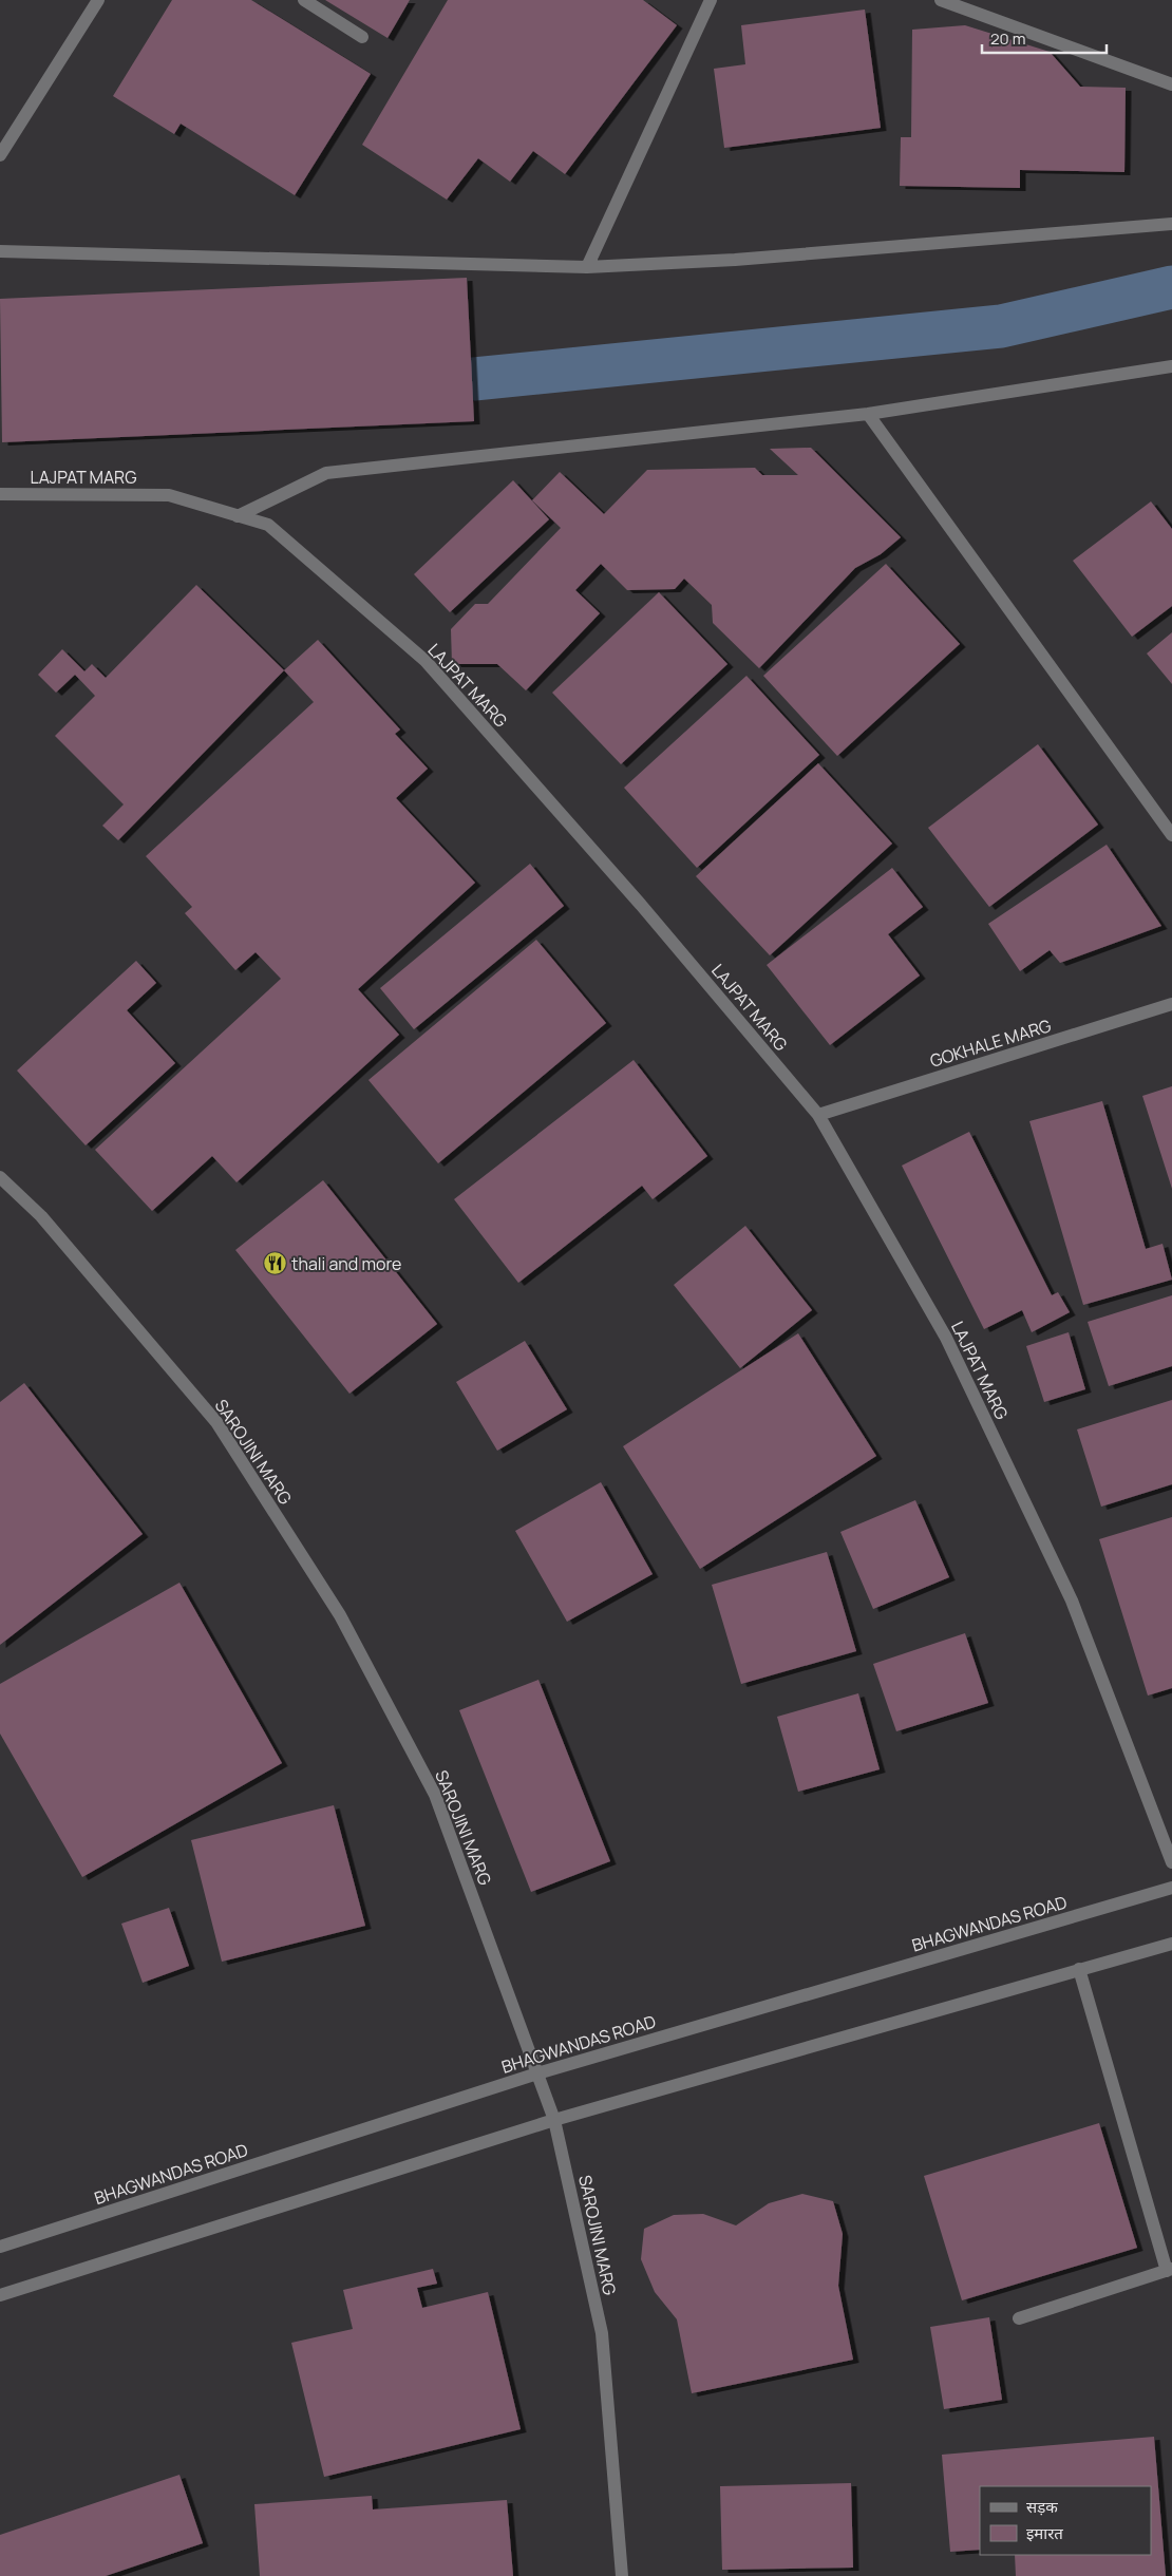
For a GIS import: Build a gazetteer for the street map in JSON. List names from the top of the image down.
{
  "streets": {
    "street": [
      "LAJPAT MARG",
      "GOKHALE MARG",
      "SAROJINI MARG",
      "BHAGWANDAS ROAD"
    ]
  },
  "crossings": [
    ["LAJPAT MARG", "GOKHALE MARG"],
    ["SAROJINI MARG", "BHAGWANDAS ROAD"]
  ],
  "places": {
    "restaurant": ["thali and more"]
  },
  "legend": ["सड़क", "इमारत"],
  "scale_bar": "20 m"
}
